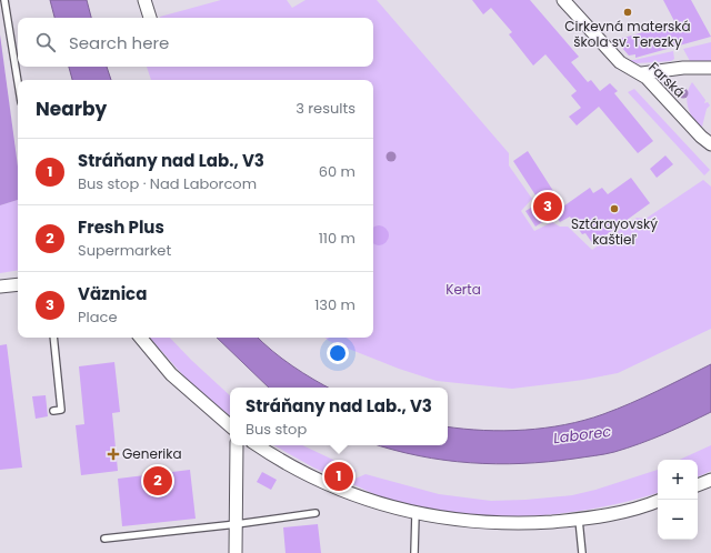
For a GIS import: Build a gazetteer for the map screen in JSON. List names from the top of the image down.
{
  "streets": {
    "street": ["Farská"]
  },
  "water": ["Laborec"],
  "parks": ["Kerta"],
  "places": {
    "other": ["Cirkevná materská škola sv. Terezky", "Sztárayovský kaštieľ"],
    "health": ["Generika"]
  },
  "page": {
    "search": "Search here",
    "heading": ["Nearby", "3 results"],
    "list": [
      {
        "mark": "1",
        "name": "Stráňany nad Lab., V3",
        "note": "Bus stop · Nad Laborcom",
        "value": "60 m"
      },
      {
        "mark": "2",
        "name": "Fresh Plus",
        "note": "Supermarket",
        "value": "110 m"
      },
      {
        "mark": "3",
        "name": "Väznica",
        "note": "Place",
        "value": "130 m"
      }
    ],
    "pins": ["3", "1", "2"],
    "popup": ["Stráňany nad Lab., V3", "Bus stop"],
    "map_buttons": ["+", "−"]
  }
}
